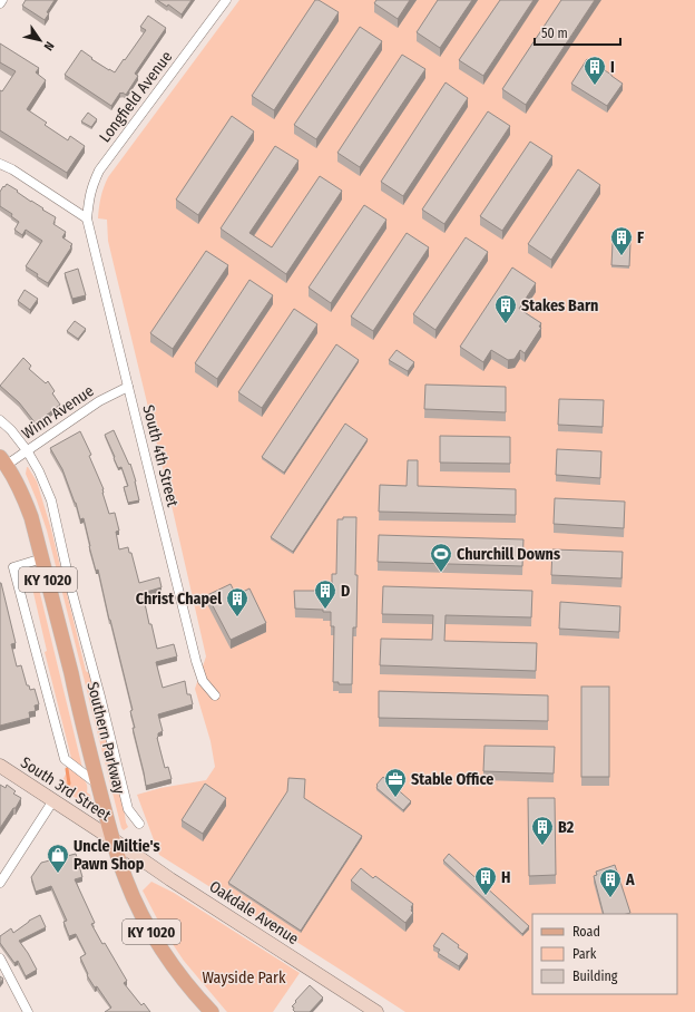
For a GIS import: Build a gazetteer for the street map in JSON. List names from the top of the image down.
{
  "streets": {
    "main road": [
      "KY 1020",
      "Southern Parkway",
      "South 3rd Street",
      "Oakdale Avenue"
    ],
    "street": ["Longfield Avenue", "Winn Avenue", "South 4th Street"]
  },
  "crossings": [
    ["Longfield Avenue", "South 4th Street"],
    ["Winn Avenue", "South 4th Street"],
    ["Winn Avenue", "Southern Parkway"],
    ["Southern Parkway", "South 3rd Street"],
    ["Southern Parkway", "Oakdale Avenue"],
    ["South 3rd Street", "Oakdale Avenue"]
  ],
  "parks": ["Wayside Park"],
  "places": {
    "building": [
      "I",
      "F",
      "Stakes Barn",
      "D",
      "Christ Chapel",
      "B2",
      "H",
      "A"
    ],
    "sports": ["Churchill Downs"],
    "office": ["Stable Office"],
    "shop": ["Uncle Miltie's Pawn Shop"]
  },
  "legend": ["Road", "Park", "Building"],
  "scale_bar": "50 m",
  "north": "bottom right"
}
